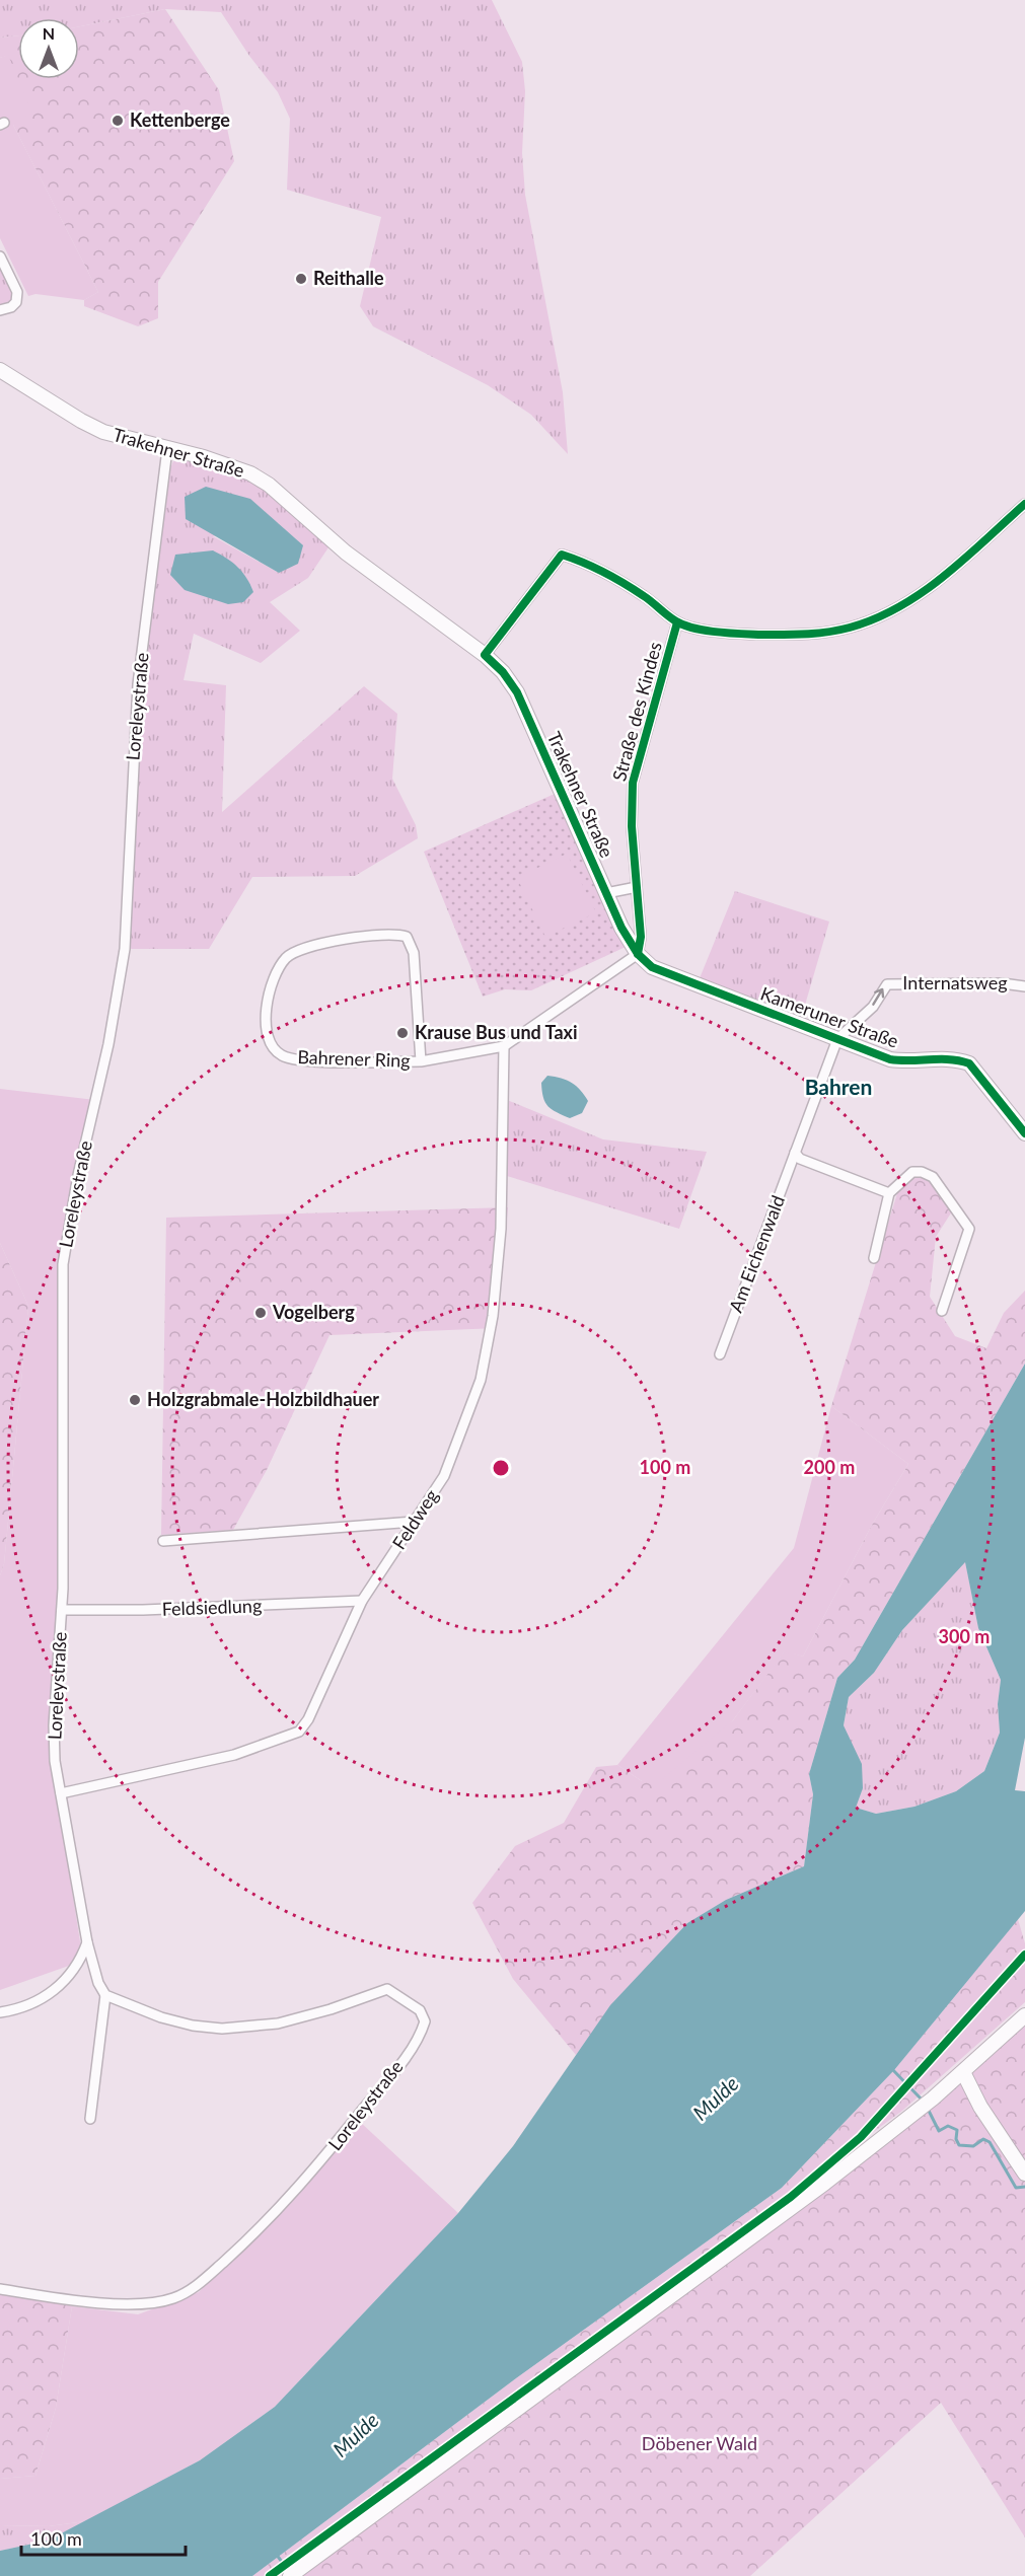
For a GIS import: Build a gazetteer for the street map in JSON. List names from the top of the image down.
{
  "streets": {
    "street": [
      "Trakehner Straße",
      "Loreleystraße",
      "Straße des Kindes",
      "Internatsweg",
      "Kameruner Straße",
      "Bahrener Ring",
      "Am Eichenwald",
      "Feldweg",
      "Feldsiedlung"
    ]
  },
  "crossings": [
    ["Trakehner Straße", "Loreleystraße"],
    ["Trakehner Straße", "Straße des Kindes"],
    ["Trakehner Straße", "Kameruner Straße"],
    ["Trakehner Straße", "Bahrener Ring"],
    ["Loreleystraße", "Feldweg"],
    ["Loreleystraße", "Feldsiedlung"],
    ["Straße des Kindes", "Kameruner Straße"],
    ["Straße des Kindes", "Bahrener Ring"],
    ["Internatsweg", "Kameruner Straße"],
    ["Internatsweg", "Am Eichenwald"],
    ["Kameruner Straße", "Bahrener Ring"],
    ["Kameruner Straße", "Am Eichenwald"],
    ["Bahrener Ring", "Feldweg"],
    ["Feldweg", "Feldsiedlung"]
  ],
  "one_way": ["Internatsweg"],
  "districts": ["Bahren"],
  "water": ["Mulde"],
  "parks": ["Döbener Wald"],
  "places": [
    "Kettenberge",
    "Reithalle",
    "Krause Bus und Taxi",
    "Vogelberg",
    "Holzgrabmale-Holzbildhauer"
  ],
  "scale_bar": "100 m",
  "north": "top",
  "rings": ["100 m", "200 m", "300 m"]
}
